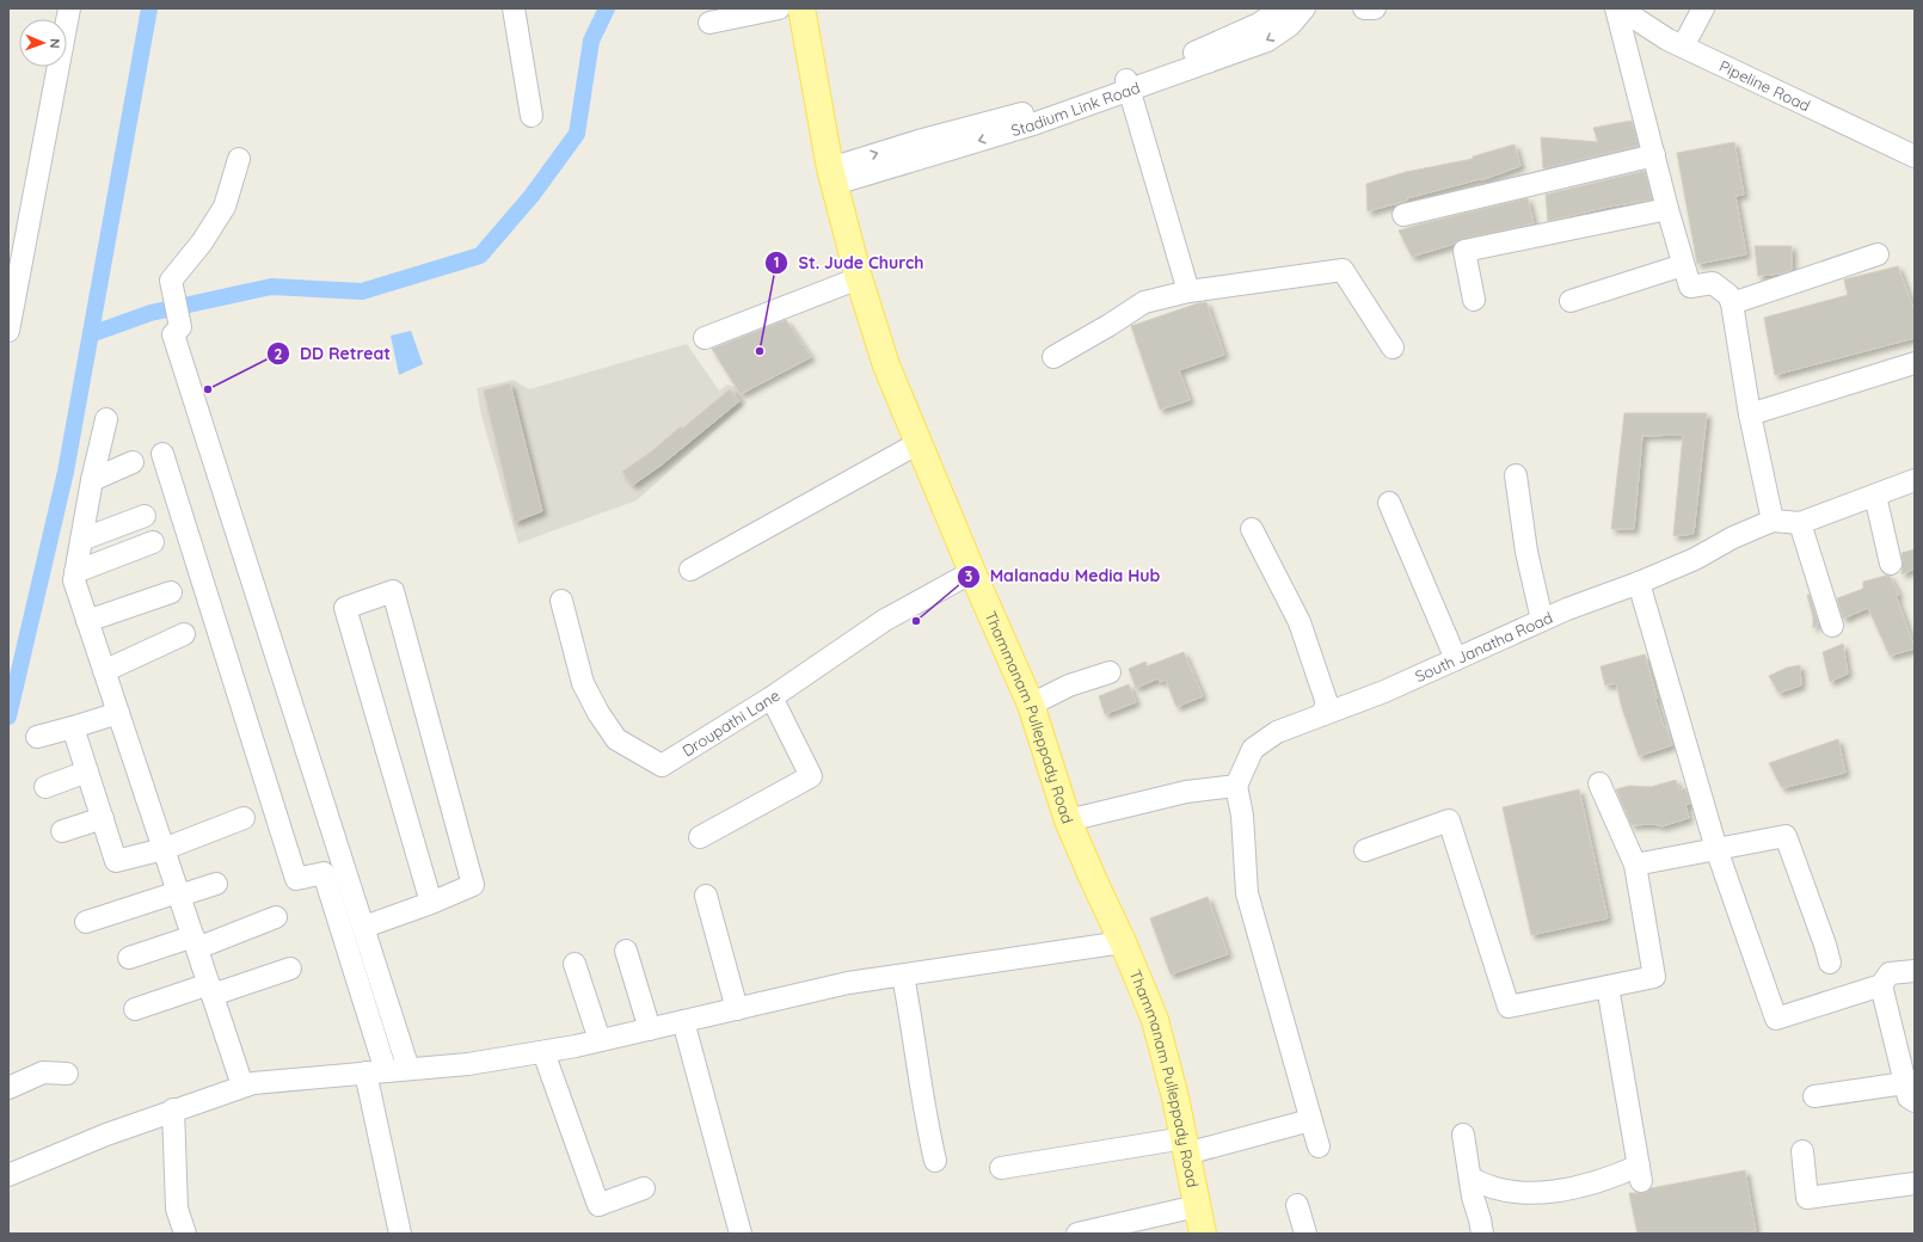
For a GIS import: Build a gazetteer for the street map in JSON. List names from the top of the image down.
{
  "streets": {
    "main road": ["Thammanam Pulleppady Road"],
    "street": [
      "Pipeline Road",
      "Stadium Link Road",
      "South Janatha Road",
      "Droupathi Lane"
    ]
  },
  "crossings": [
    ["Stadium Link Road", "Thammanam Pulleppady Road"],
    ["Thammanam Pulleppady Road", "Droupathi Lane"]
  ],
  "places": ["St. Jude Church", "DD Retreat", "Malanadu Media Hub"],
  "north": "right"
}
